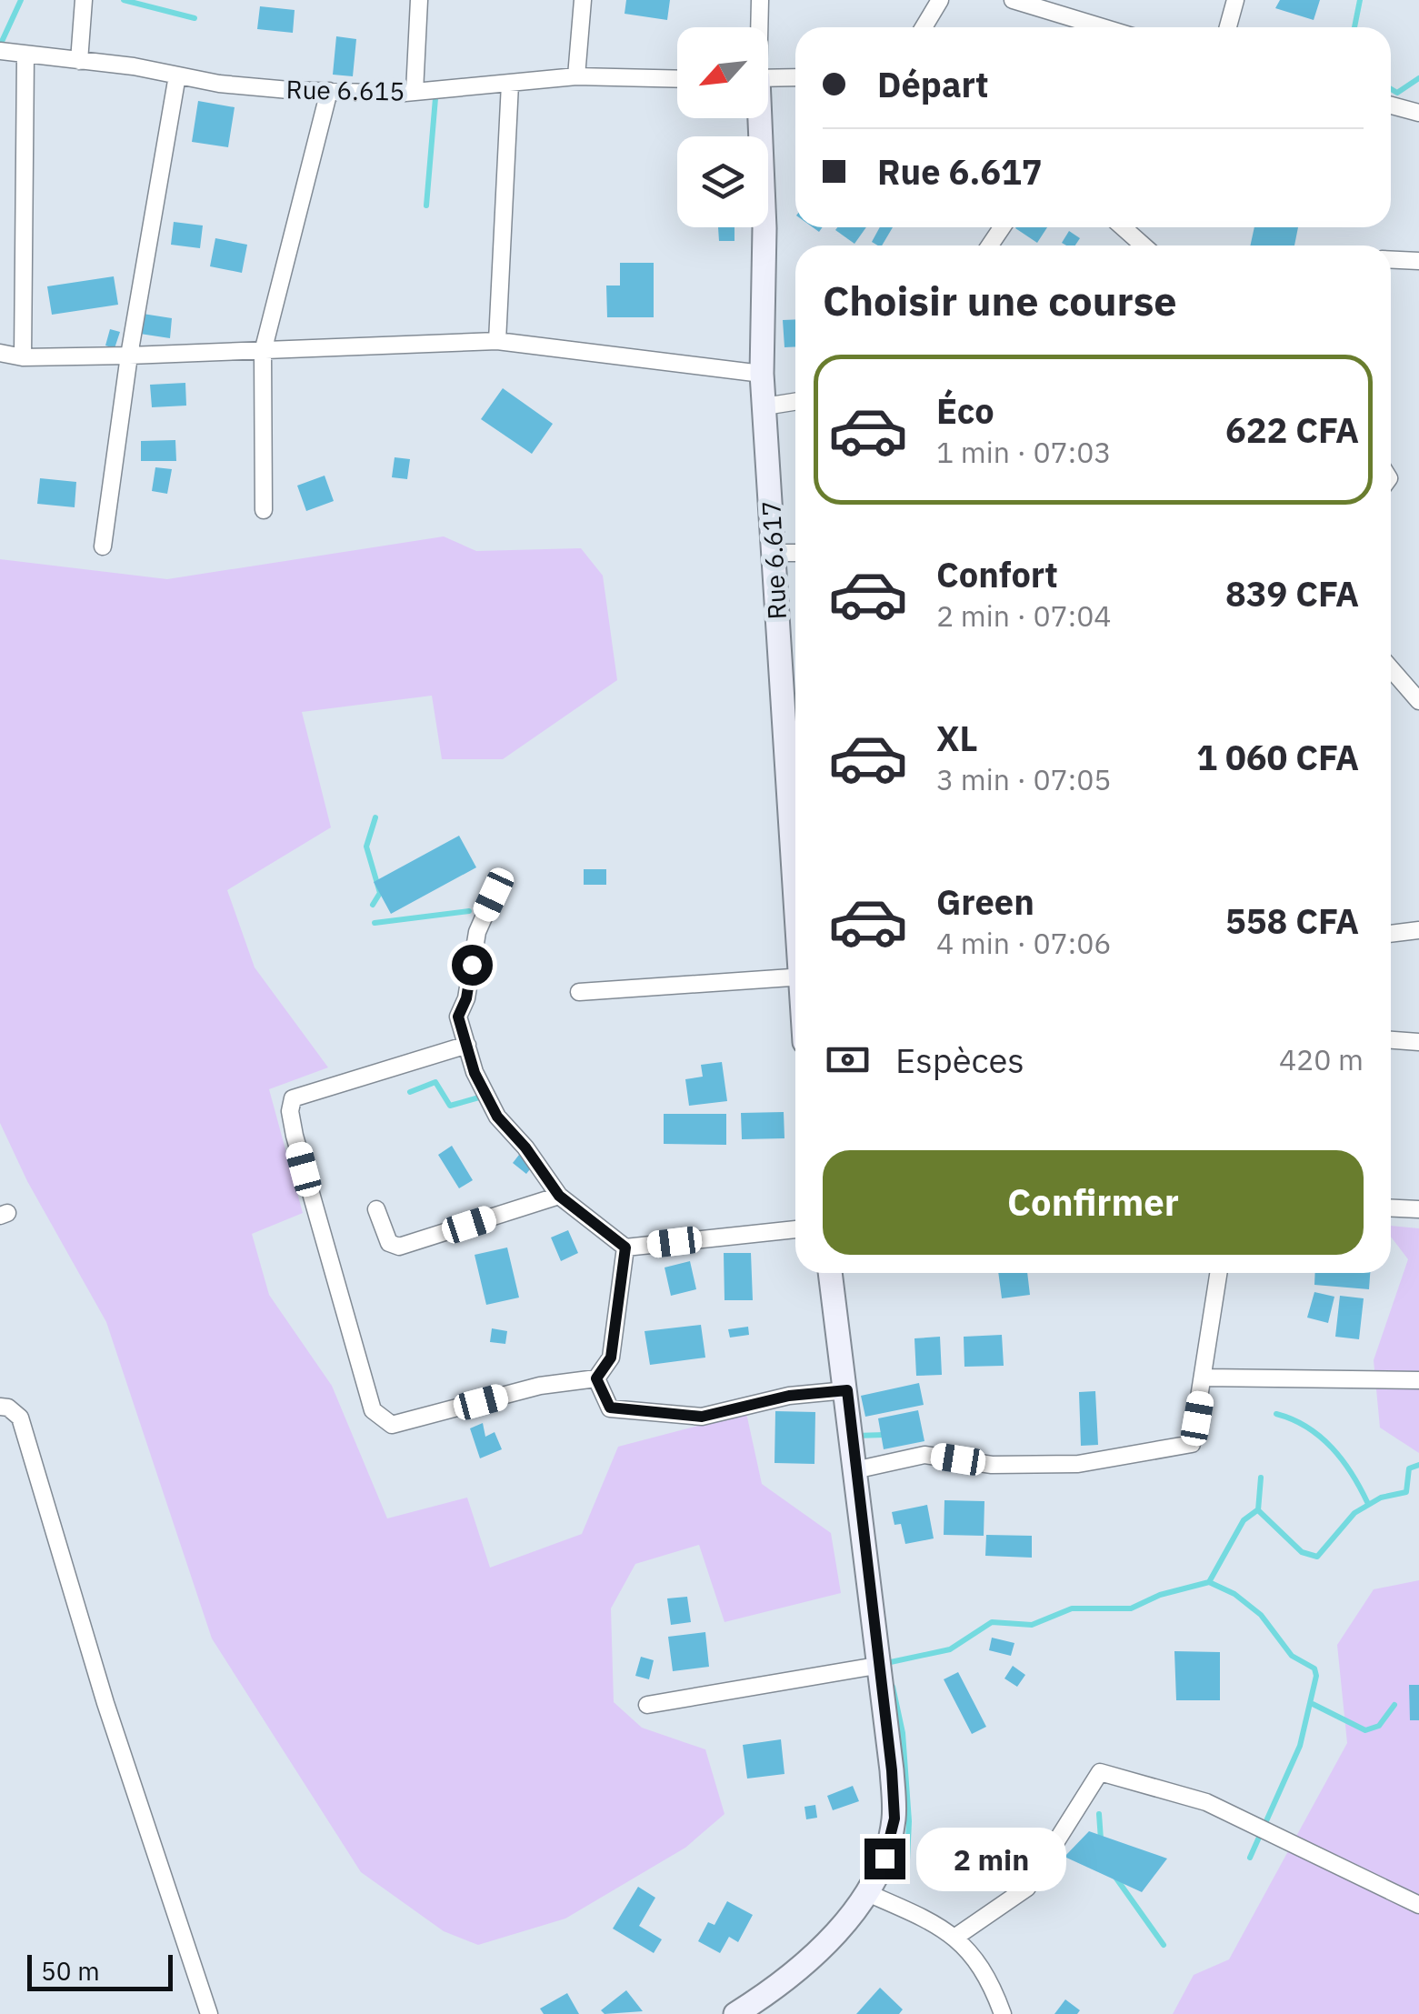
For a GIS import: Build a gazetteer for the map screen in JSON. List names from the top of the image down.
{
  "streets": {
    "street": ["Rue 6.615", "Rue 6.617"]
  },
  "scale_bar": "50 m",
  "north": "bottom left",
  "page": {
    "banner": ["Départ", "Rue 6.617"],
    "heading": "Choisir une course",
    "list": [
      {
        "name": "Éco",
        "note": "1 min · 07:03",
        "value": "622 CFA"
      },
      {
        "name": "Confort",
        "note": "2 min · 07:04",
        "value": "839 CFA"
      },
      {
        "name": "XL",
        "note": "3 min · 07:05",
        "value": "1 060 CFA"
      },
      {
        "name": "Green",
        "note": "4 min · 07:06",
        "value": "558 CFA"
      }
    ],
    "pay": ["Espèces", "420 m"],
    "buttons": "Confirmer",
    "bubble": "2 min",
    "scale": "50 m"
  }
}
